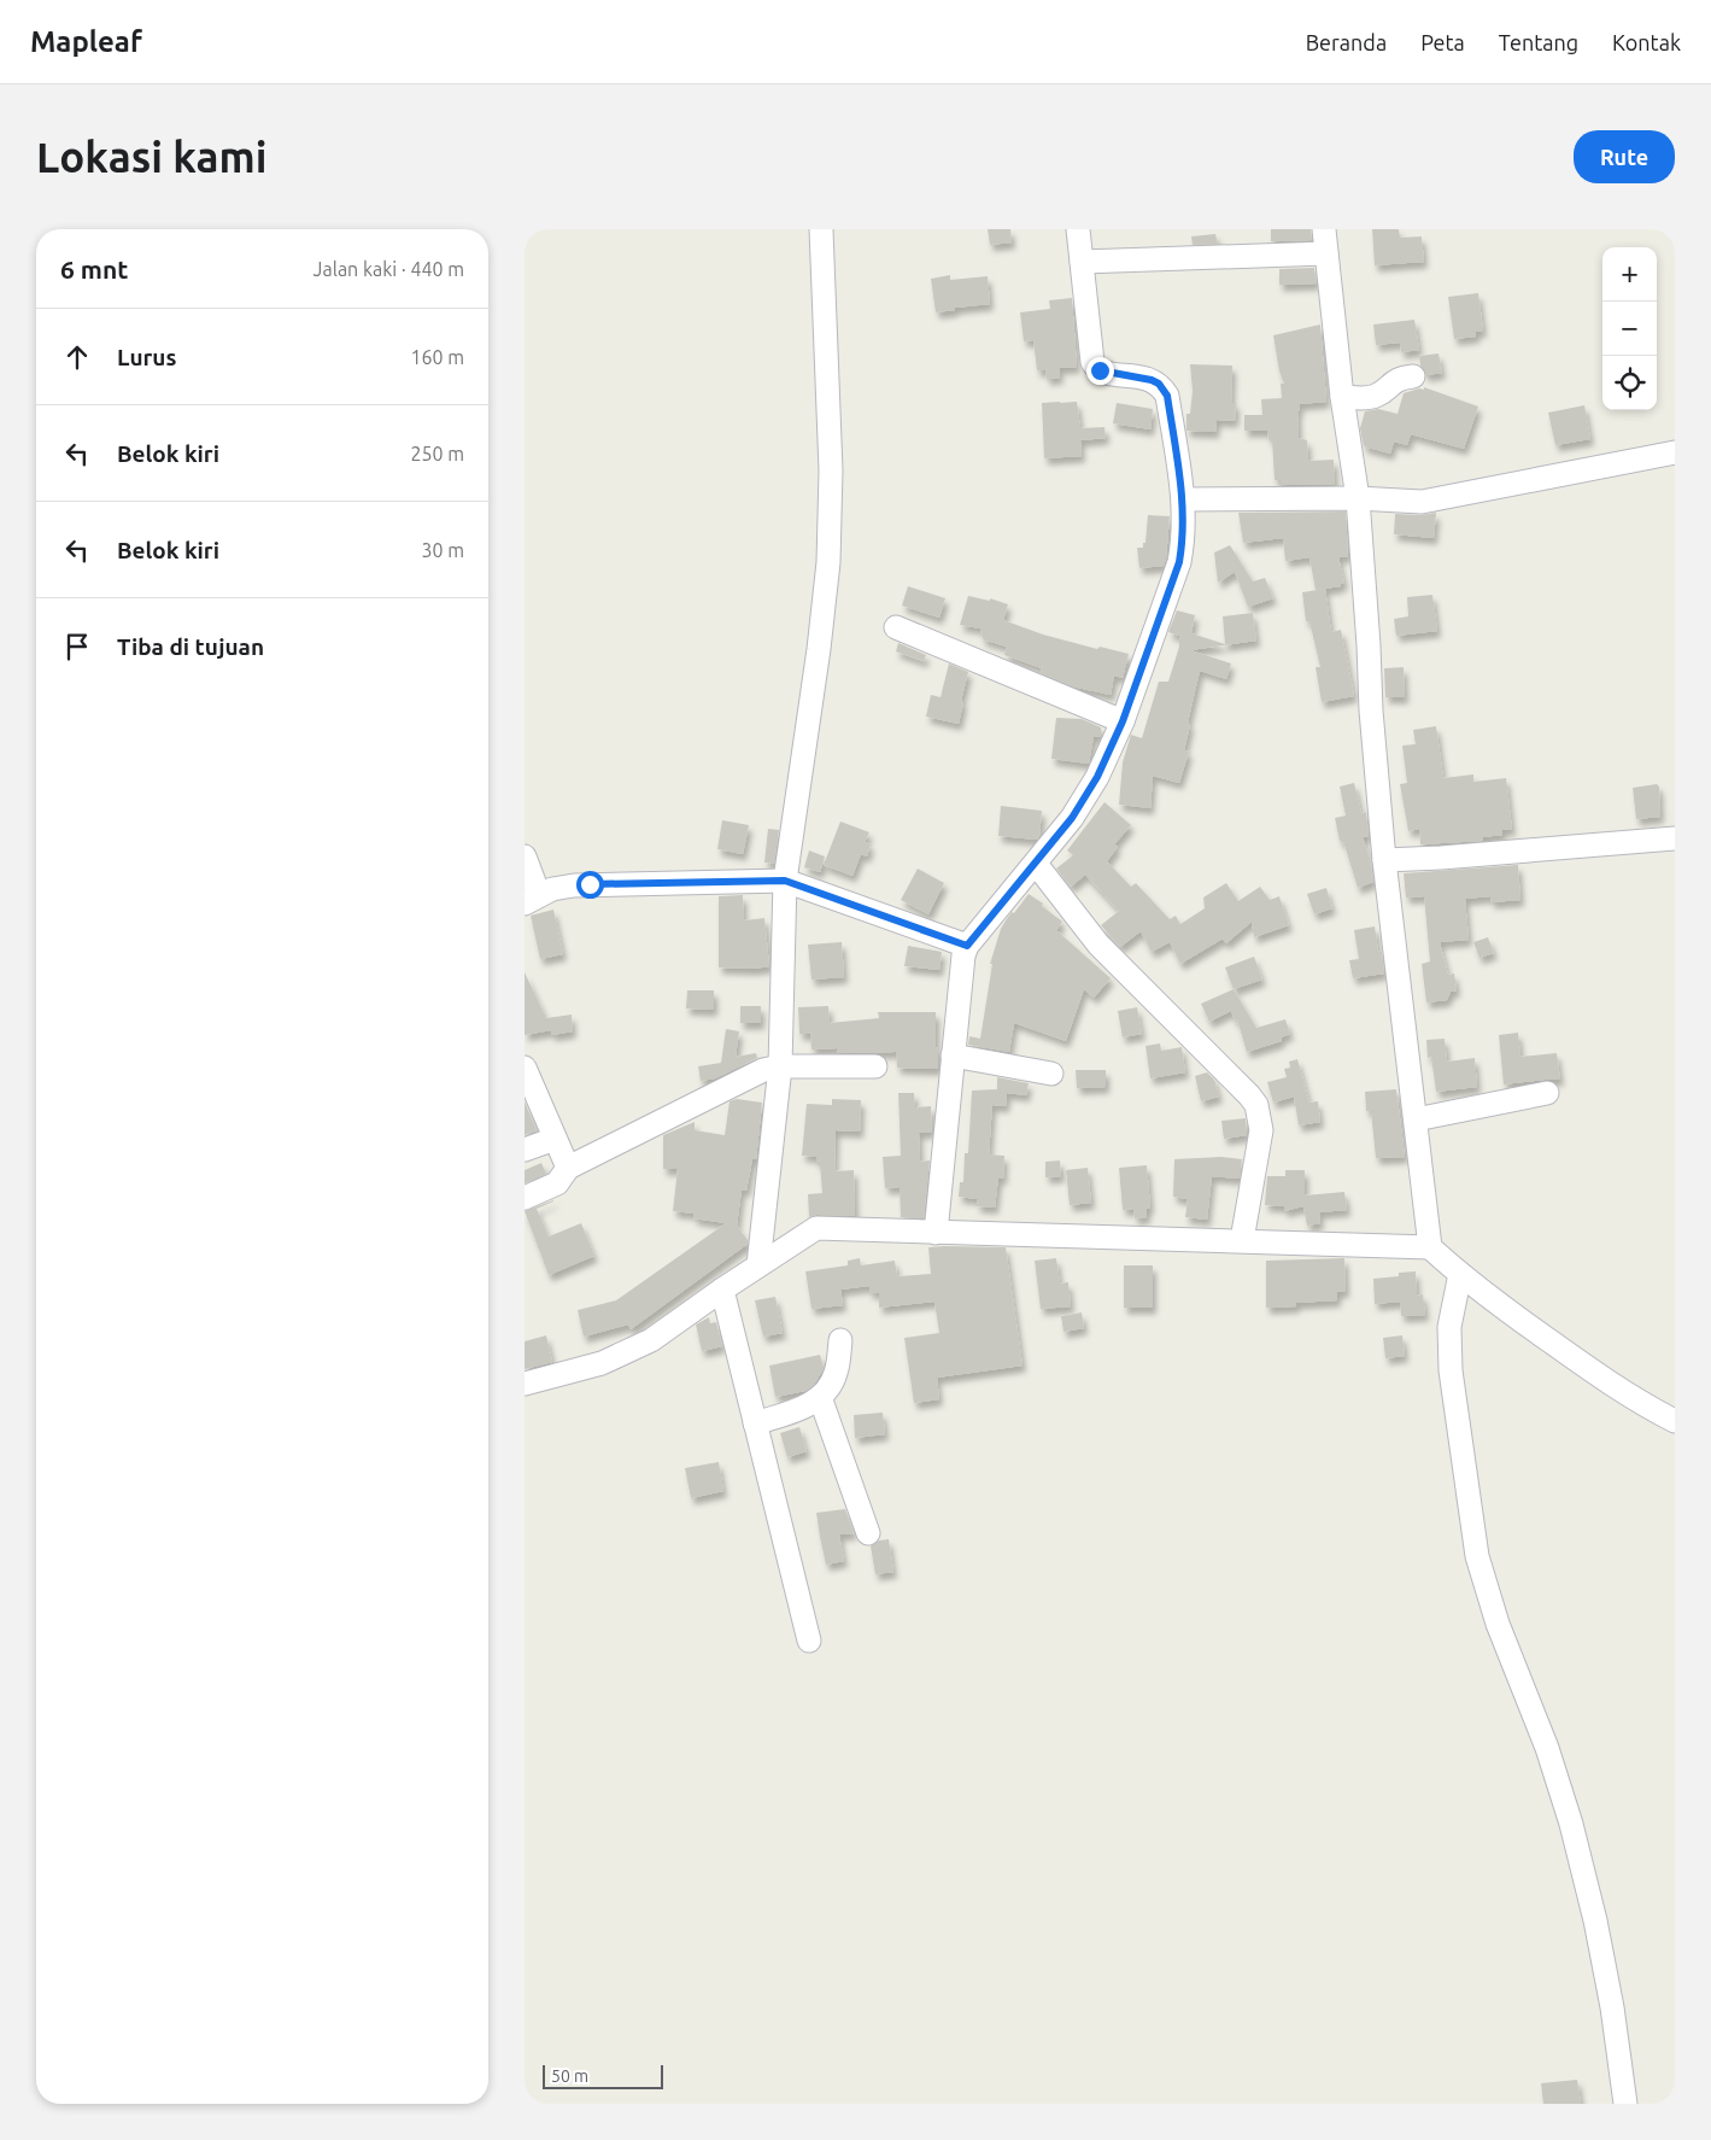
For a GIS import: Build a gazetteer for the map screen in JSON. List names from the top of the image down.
{
  "scale_bar": "50 m",
  "page": {
    "header": "Mapleaf",
    "nav": [
      "Beranda",
      "Peta",
      "Tentang",
      "Kontak"
    ],
    "buttons": "Rute",
    "title": "Lokasi kami",
    "heading": ["6 mnt", "Jalan kaki · 440 m"],
    "map_buttons": ["+", "−"],
    "list": [
      ["Lurus", "160 m"],
      ["Belok kiri", "250 m"],
      ["Belok kiri", "30 m"],
      "Tiba di tujuan"
    ],
    "scale": "50 m"
  }
}
